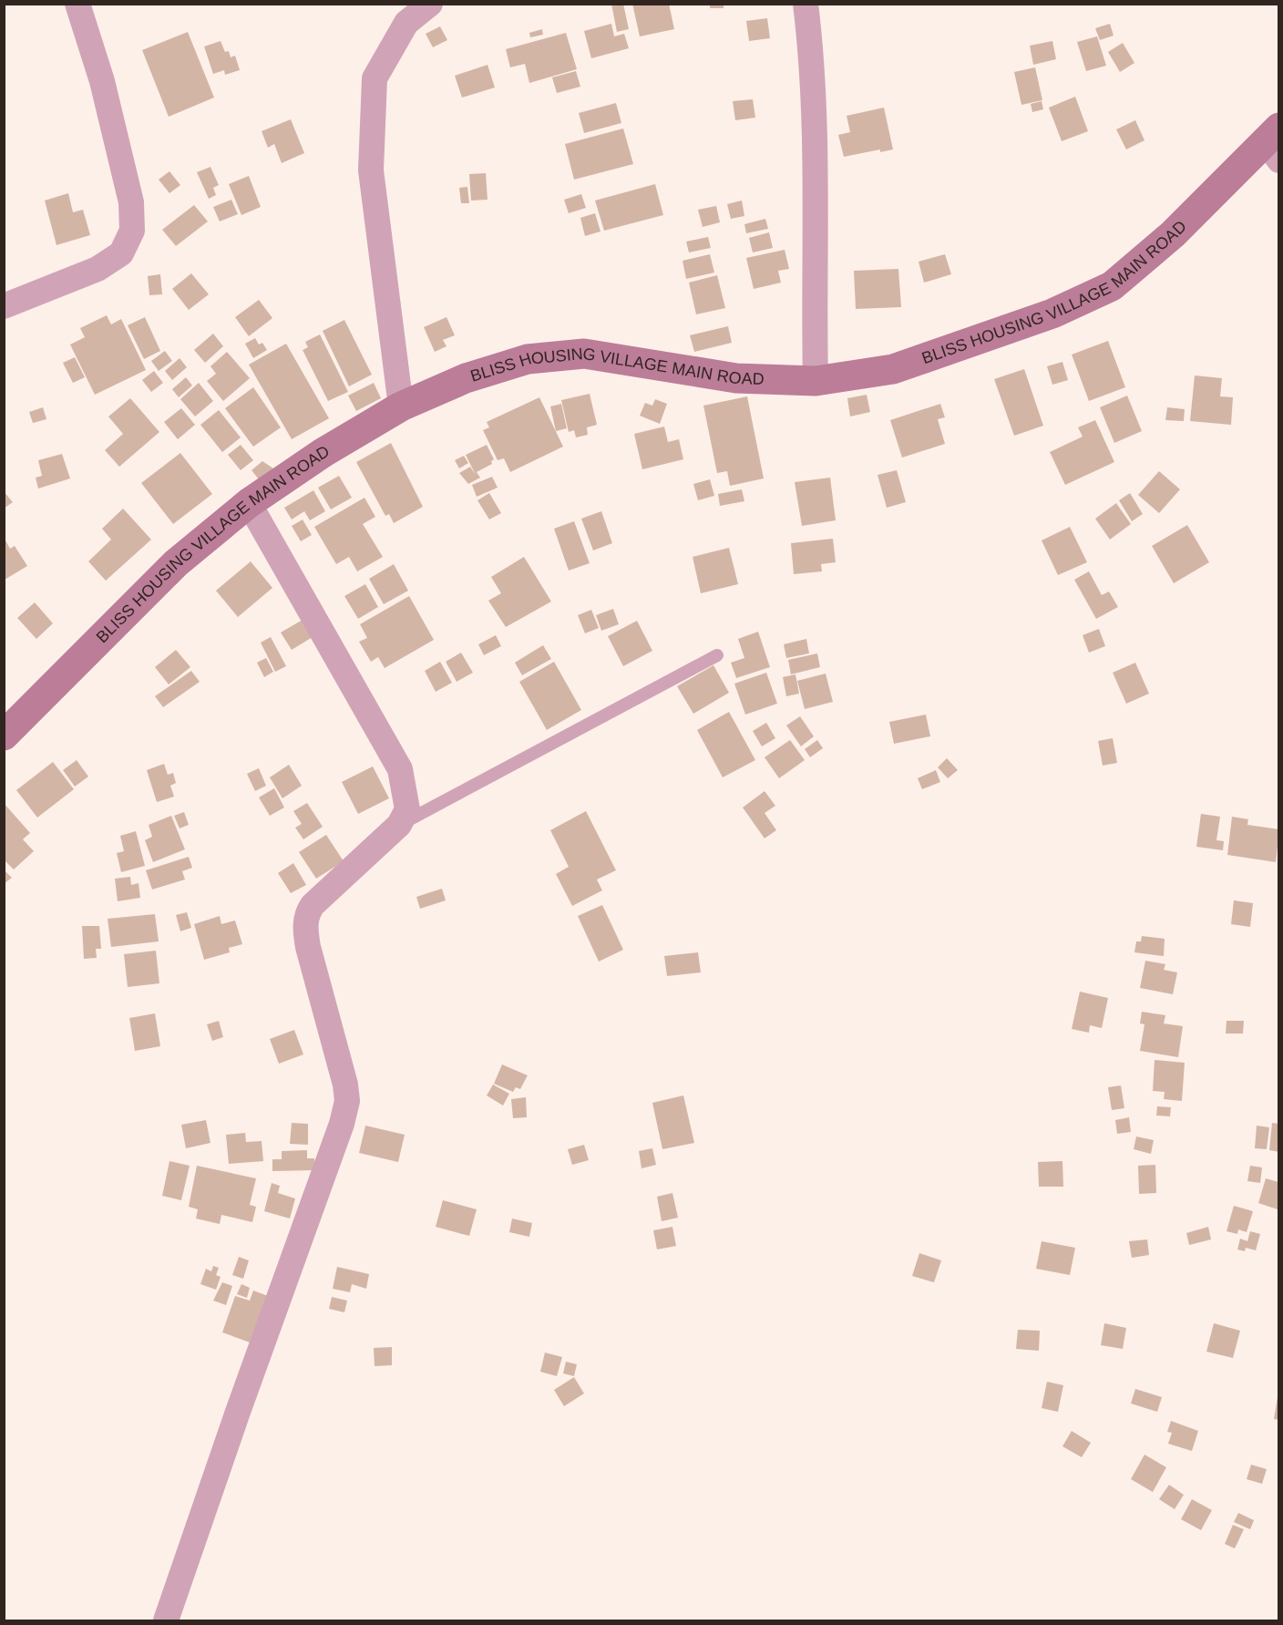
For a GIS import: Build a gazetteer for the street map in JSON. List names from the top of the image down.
{
  "streets": {
    "street": ["BLISS HOUSING VILLAGE MAIN ROAD"]
  }
}
